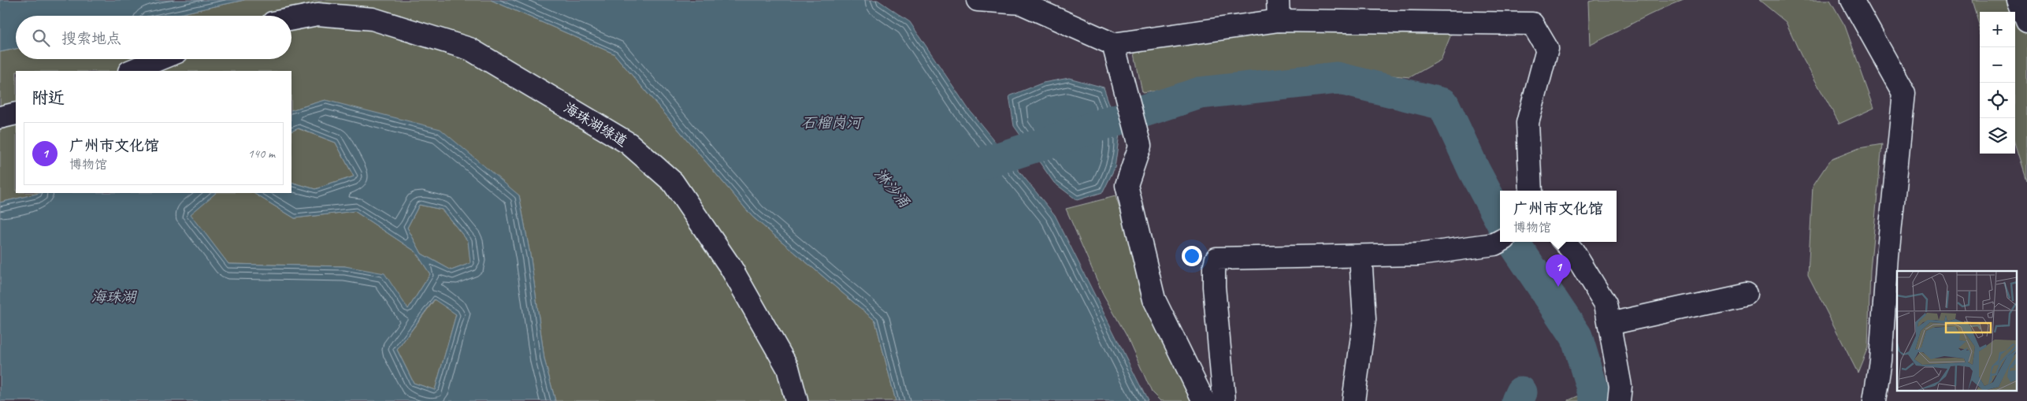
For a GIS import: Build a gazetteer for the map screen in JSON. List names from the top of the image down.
{
  "streets": {
    "main road": ["海珠湖绿道"]
  },
  "water": ["石榴岗河", "淋沙涌", "海珠湖"],
  "page": {
    "map_buttons": ["+", "−"],
    "search": "搜索地点",
    "heading": "附近",
    "list": [
      {
        "mark": "1",
        "name": "广州市文化馆",
        "note": "博物馆",
        "value": "140 m"
      }
    ],
    "popup": ["广州市文化馆", "博物馆"],
    "pins": "1"
  }
}
